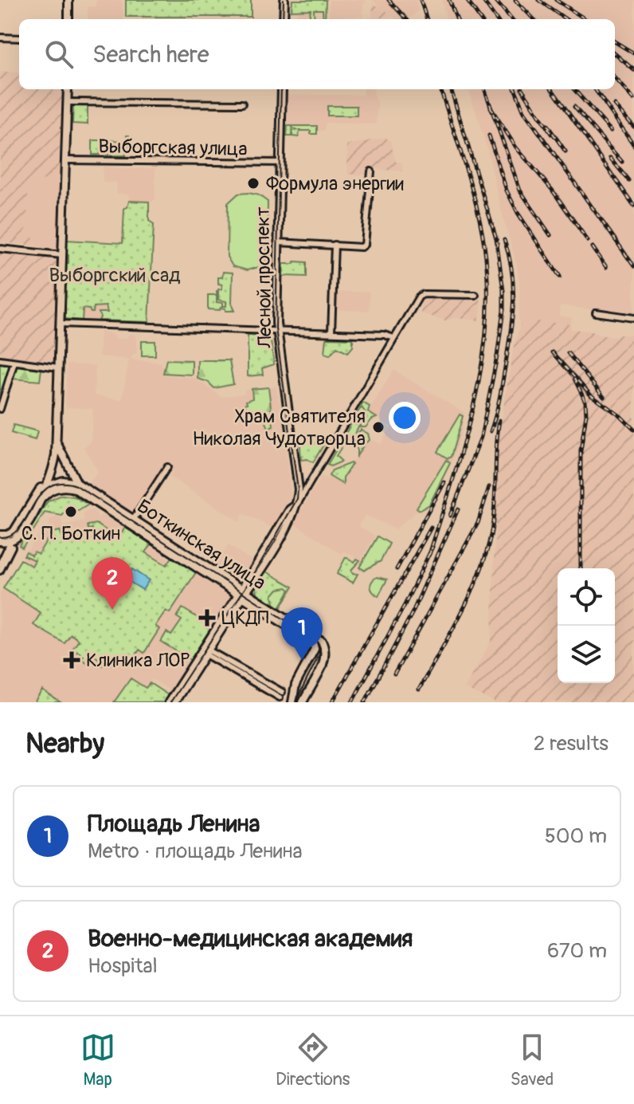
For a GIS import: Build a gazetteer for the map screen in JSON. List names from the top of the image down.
{
  "streets": {
    "main road": ["Лесной проспект", "Боткинская улица"],
    "street": ["Выборгская улица"]
  },
  "crossings": [
    ["Выборгская улица", "Лесной проспект"]
  ],
  "parks": ["Выборгский сад"],
  "places": {
    "other": ["Формула энергии", "Храм Святителя Николая Чудотворца", "С. П. Боткин"],
    "health": ["ЦКДП", "Клиника ЛОР"]
  },
  "page": {
    "search": "Search here",
    "pins": ["2", "1"],
    "heading": ["Nearby", "2 results"],
    "list": [
      {
        "mark": "1",
        "name": "Площадь Ленина",
        "note": "Metro · площадь Ленина",
        "value": "500 m"
      },
      {
        "mark": "2",
        "name": "Военно-медицинская академия",
        "note": "Hospital",
        "value": "670 m"
      }
    ],
    "nav": ["Map", "Directions", "Saved"]
  }
}
